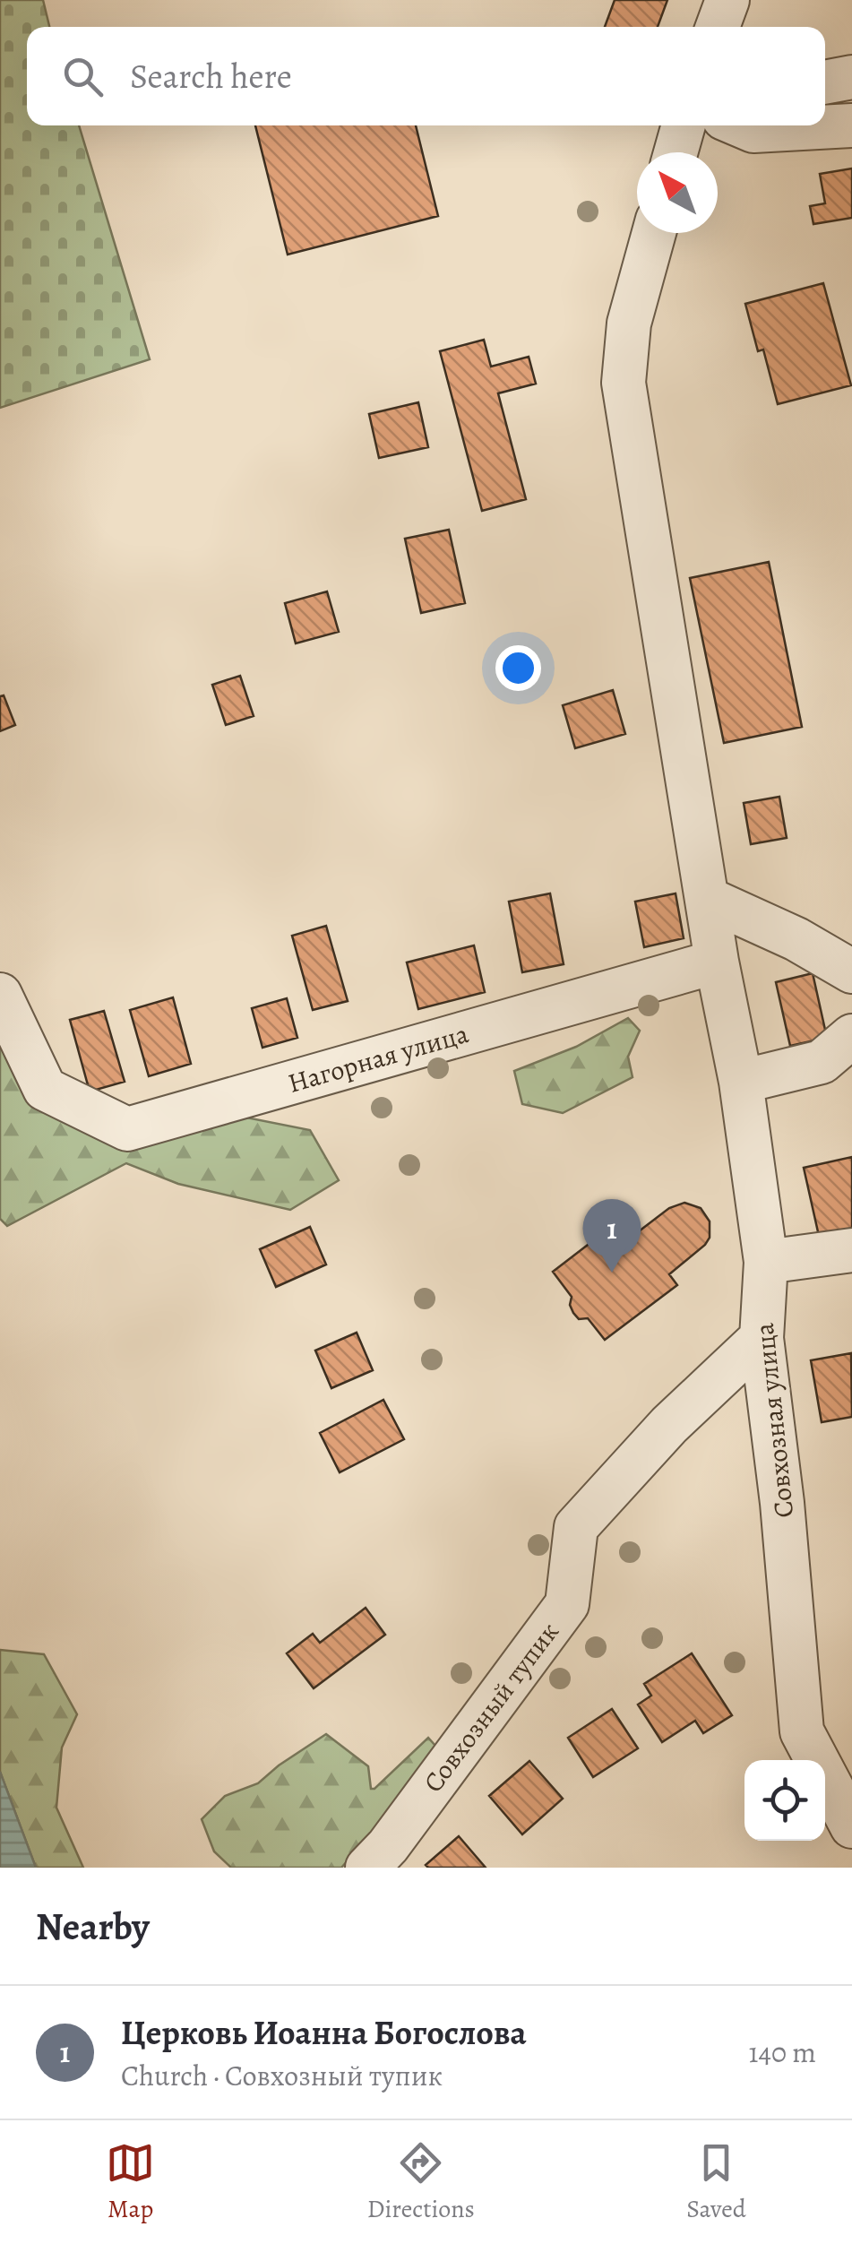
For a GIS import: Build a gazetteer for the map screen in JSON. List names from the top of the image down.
{
  "streets": {
    "street": ["Нагорная улица", "Совхозная улица", "Совхозный тупик"]
  },
  "crossings": [
    ["Нагорная улица", "Совхозная улица"],
    ["Совхозная улица", "Совхозный тупик"]
  ],
  "north": "top left",
  "page": {
    "search": "Search here",
    "pins": "1",
    "heading": "Nearby",
    "list": [
      {
        "mark": "1",
        "name": "Церковь Иоанна Богослова",
        "note": "Church · Совхозный тупик",
        "value": "140 m"
      }
    ],
    "nav": ["Map", "Directions", "Saved"]
  }
}
